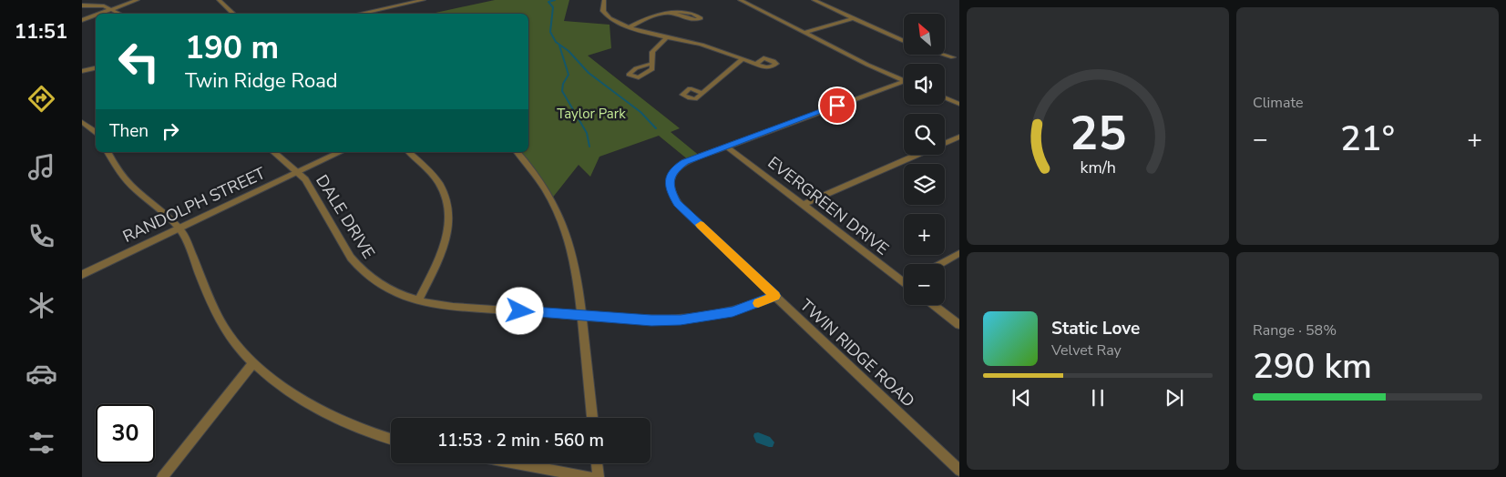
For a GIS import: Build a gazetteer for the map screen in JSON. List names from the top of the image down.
{
  "streets": {
    "street": [
      "RANDOLPH STREET",
      "EVERGREEN DRIVE",
      "DALE DRIVE",
      "TWIN RIDGE ROAD"
    ]
  },
  "crossings": [
    ["RANDOLPH STREET", "DALE DRIVE"],
    ["EVERGREEN DRIVE", "TWIN RIDGE ROAD"],
    ["DALE DRIVE", "TWIN RIDGE ROAD"]
  ],
  "parks": ["Taylor Park"],
  "north": "top left",
  "page": {
    "tabs": "11:51",
    "tile": [
      "Climate",
      ["Range · 58%", "290 km"]
    ],
    "map_buttons": ["+", "−"],
    "turn": ["190 m", "Twin Ridge Road"],
    "then": "Then",
    "heat": ["−", "21°", "+"],
    "song": ["Static Love", "Velvet Ray"],
    "limit": "30",
    "trip": "11:53 · 2 min · 560 m",
    "gauge": ["25", "km/h"]
  }
}
